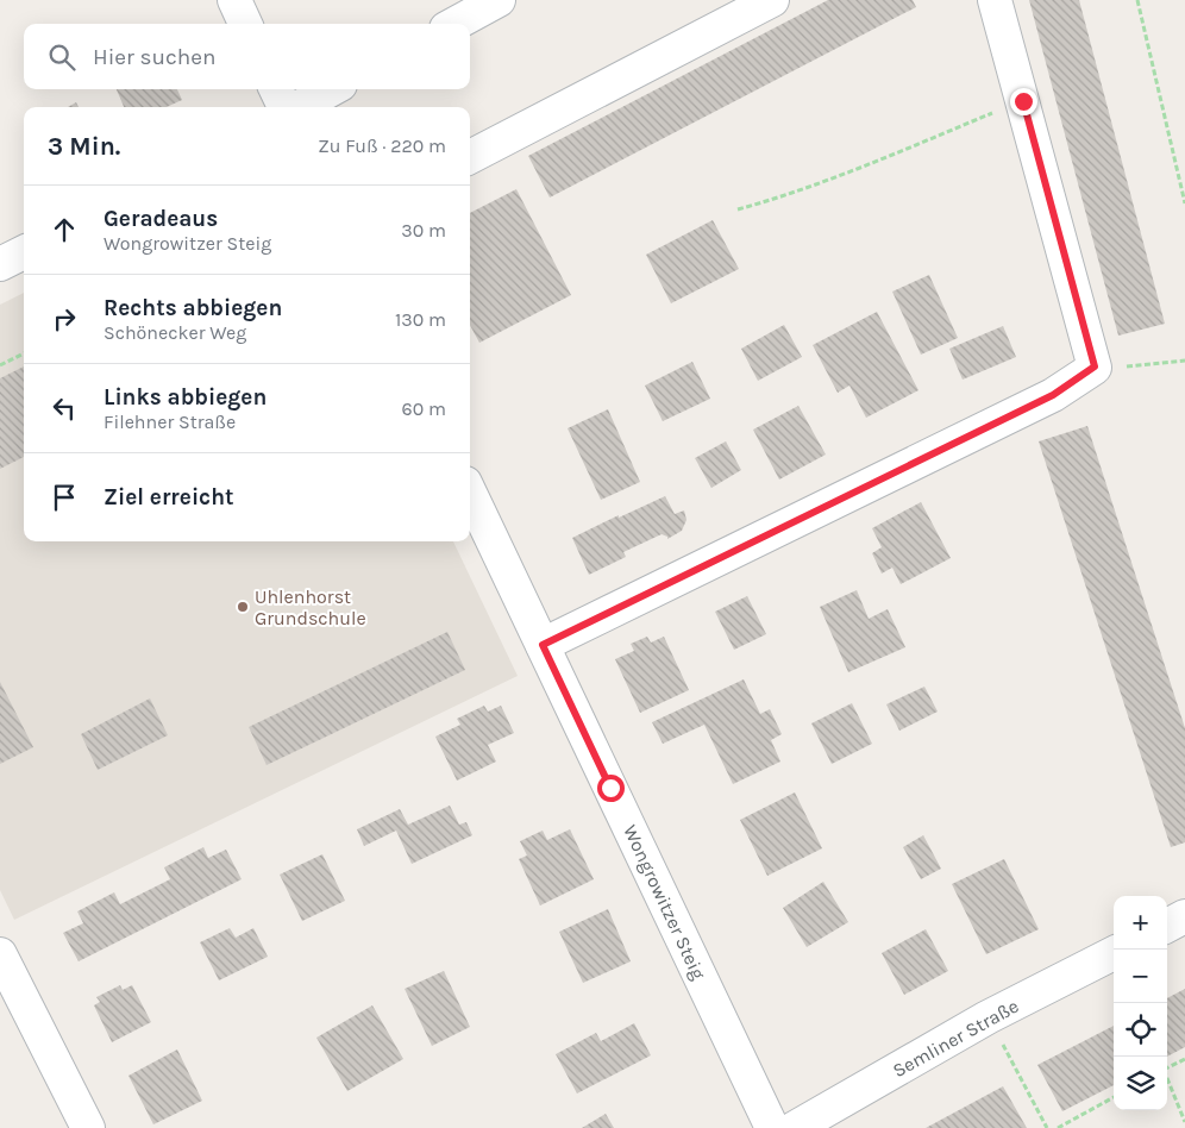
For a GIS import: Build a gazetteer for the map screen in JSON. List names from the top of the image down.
{
  "streets": {
    "street": ["Wongrowitzer Steig", "Semliner Straße"]
  },
  "places": ["Uhlenhorst Grundschule"],
  "page": {
    "search": "Hier suchen",
    "heading": ["3 Min.", "Zu Fuß · 220 m"],
    "list": [
      ["Geradeaus", "Wongrowitzer Steig", "30 m"],
      ["Rechts abbiegen", "Schönecker Weg", "130 m"],
      ["Links abbiegen", "Filehner Straße", "60 m"],
      "Ziel erreicht"
    ],
    "map_buttons": ["+", "−"]
  }
}
